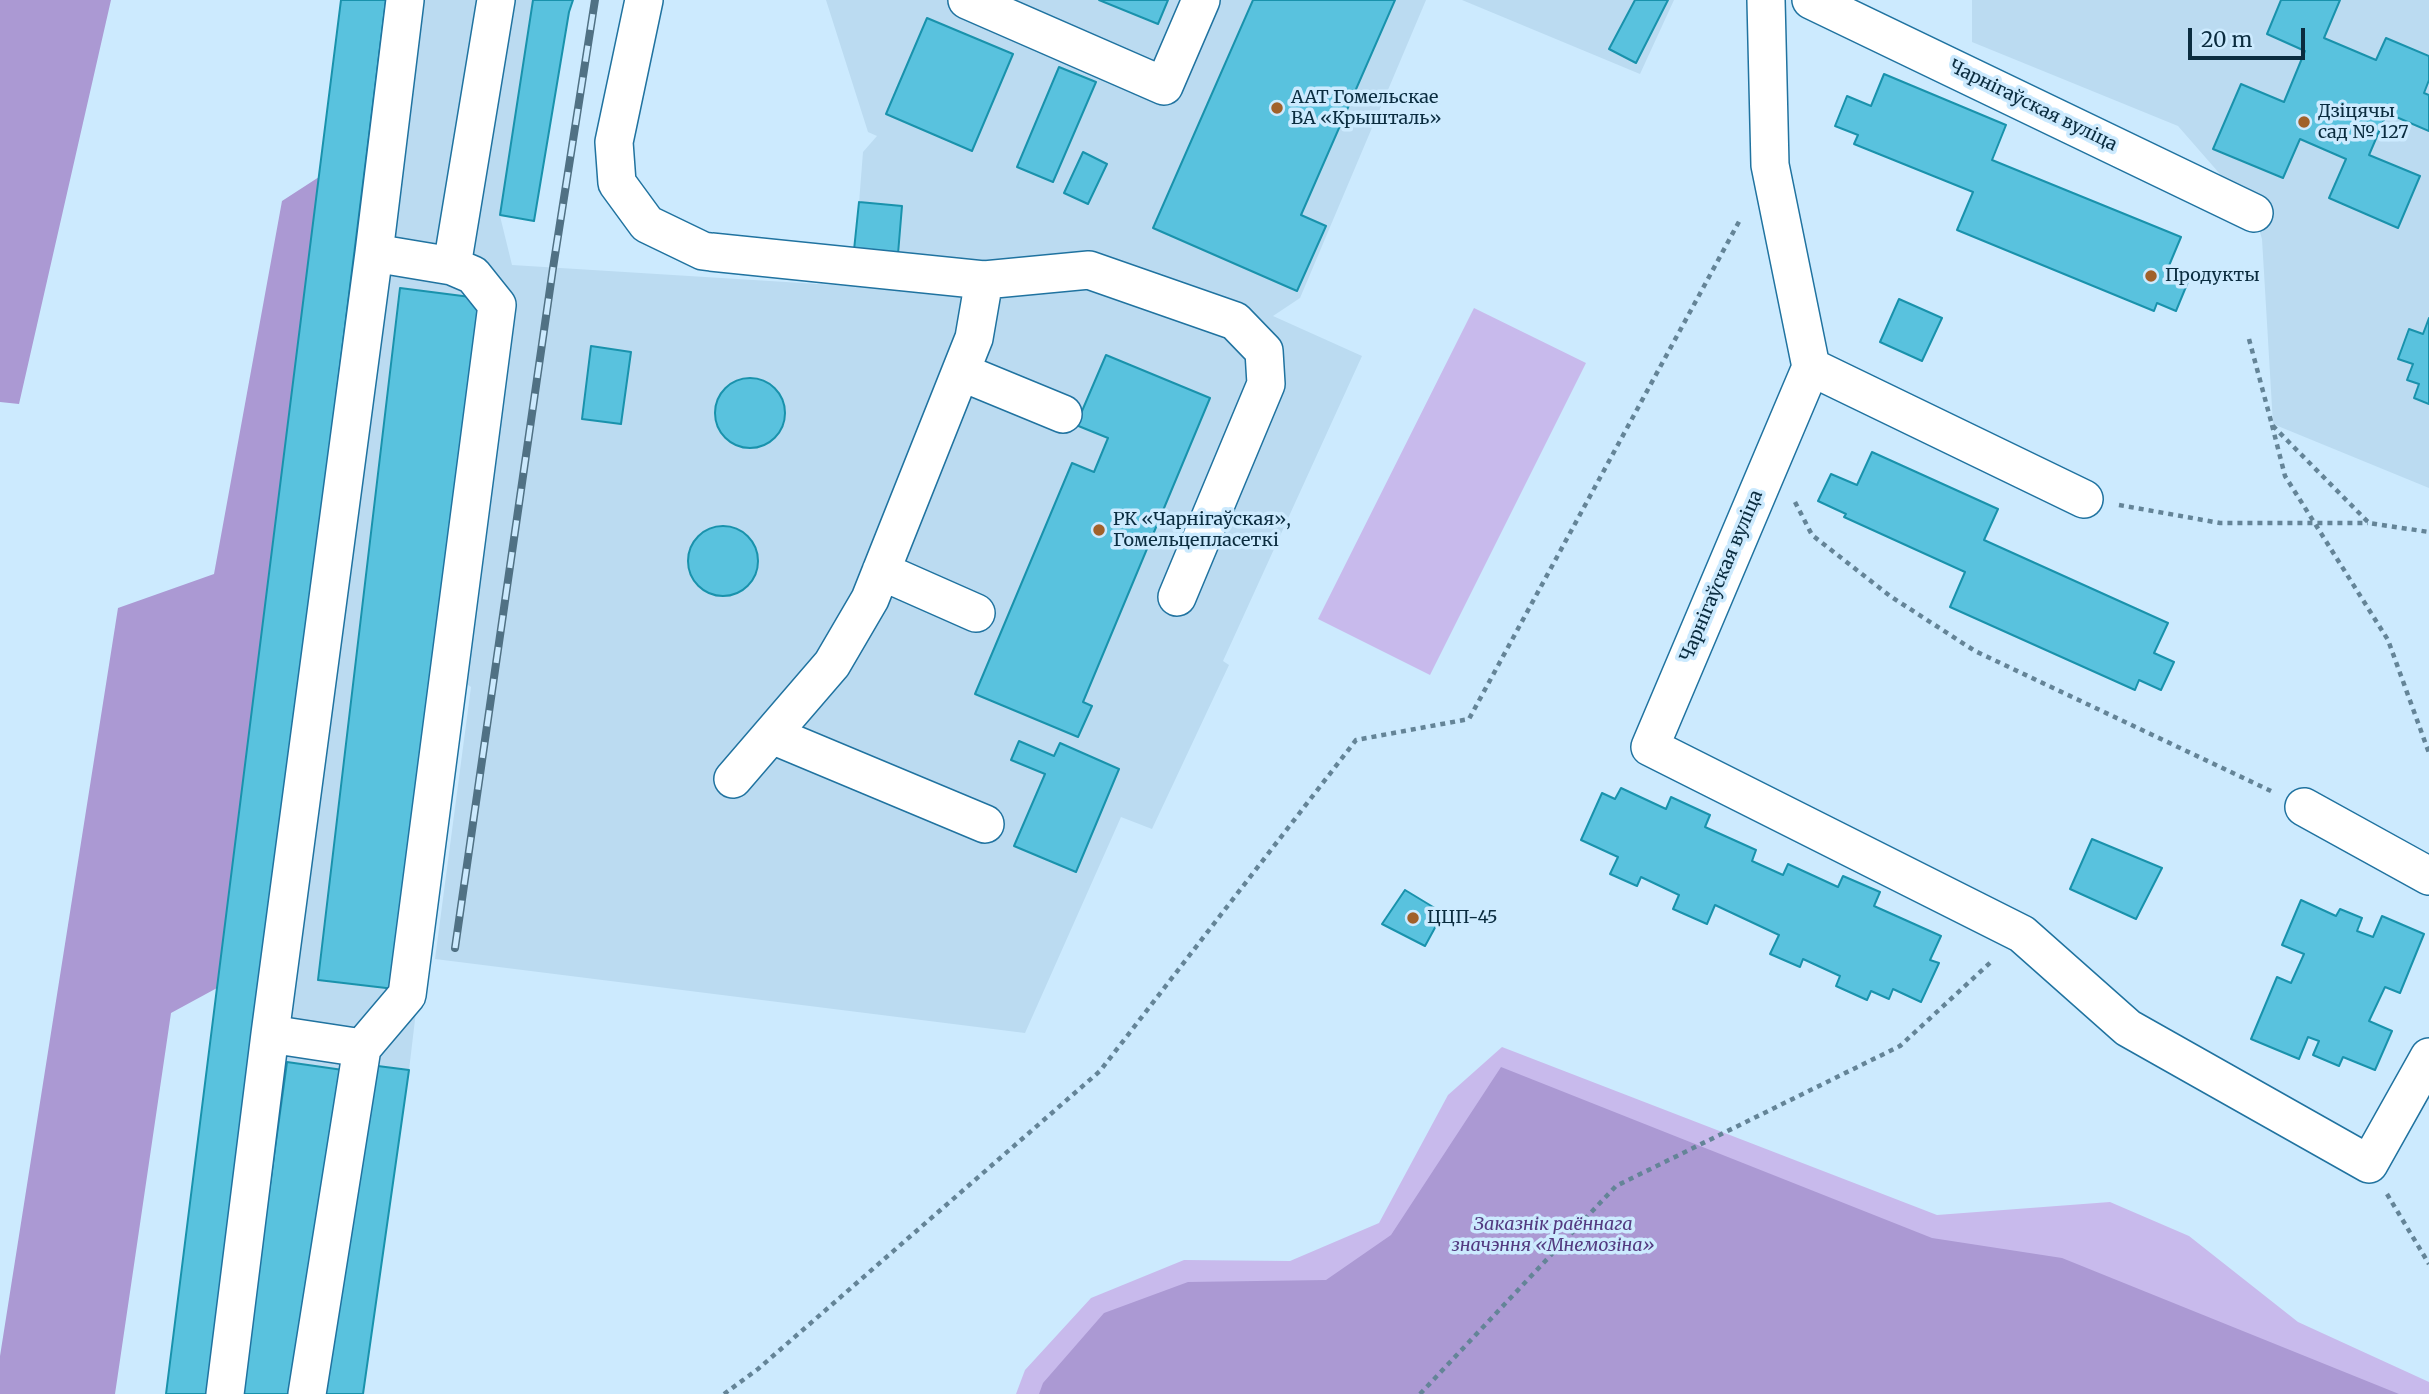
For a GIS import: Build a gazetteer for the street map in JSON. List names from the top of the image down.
{
  "streets": {
    "street": ["Чарнігаўская вуліца"]
  },
  "parks": ["Заказнік раённага значэння «Мнемозіна»"],
  "places": [
    "ААТ Гомельскае ВА «Крышталь»",
    "Дзіцячы сад № 127",
    "Продукты",
    "РК «Чарнігаўская», Гомельцепласеткі",
    "ЦЦП-45"
  ],
  "scale_bar": "20 m"
}
